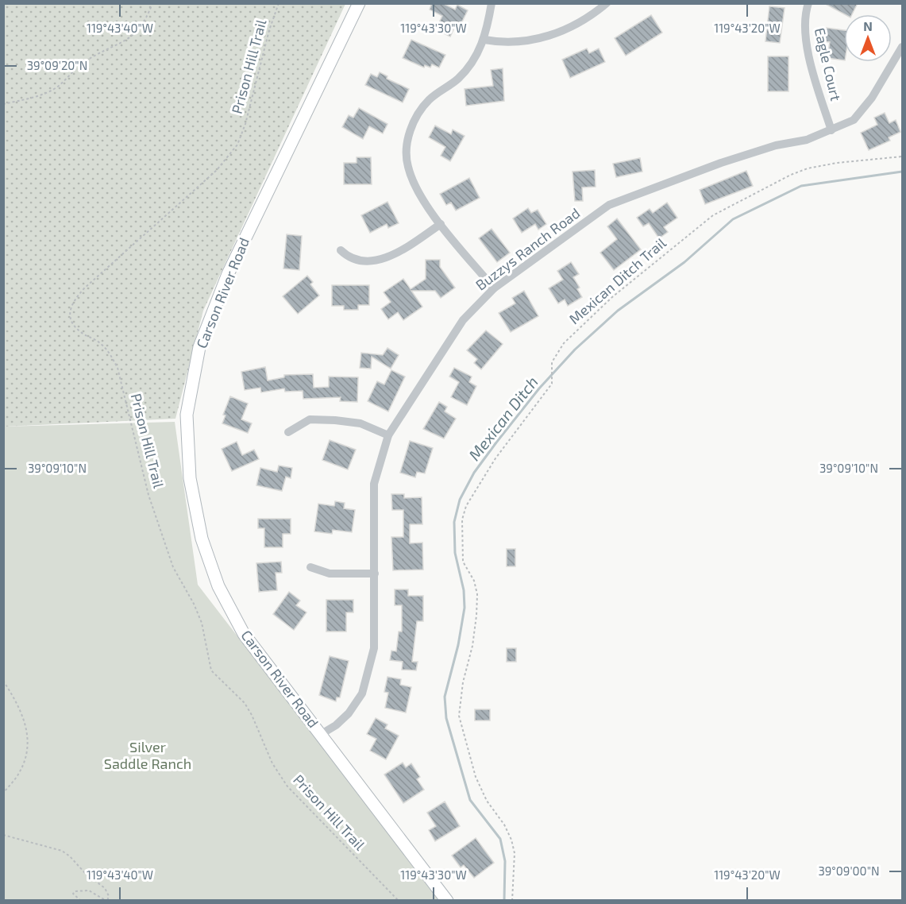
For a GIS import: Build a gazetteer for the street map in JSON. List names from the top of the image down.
{
  "streets": {
    "street": ["Eagle Court", "Buzzys Ranch Road", "Carson River Road"],
    "path": ["Prison Hill Trail", "Mexican Ditch Trail"]
  },
  "crossings": [
    ["Eagle Court", "Buzzys Ranch Road"],
    ["Buzzys Ranch Road", "Carson River Road"]
  ],
  "water": ["Mexican Ditch"],
  "parks": ["Silver Saddle Ranch"],
  "north": "top",
  "coordinates": [
    "119°43'40\"W",
    "119°43'30\"W",
    "119°43'20\"W",
    "39°09'20\"N",
    "39°09'10\"N",
    "39°09'00\"N"
  ]
}
